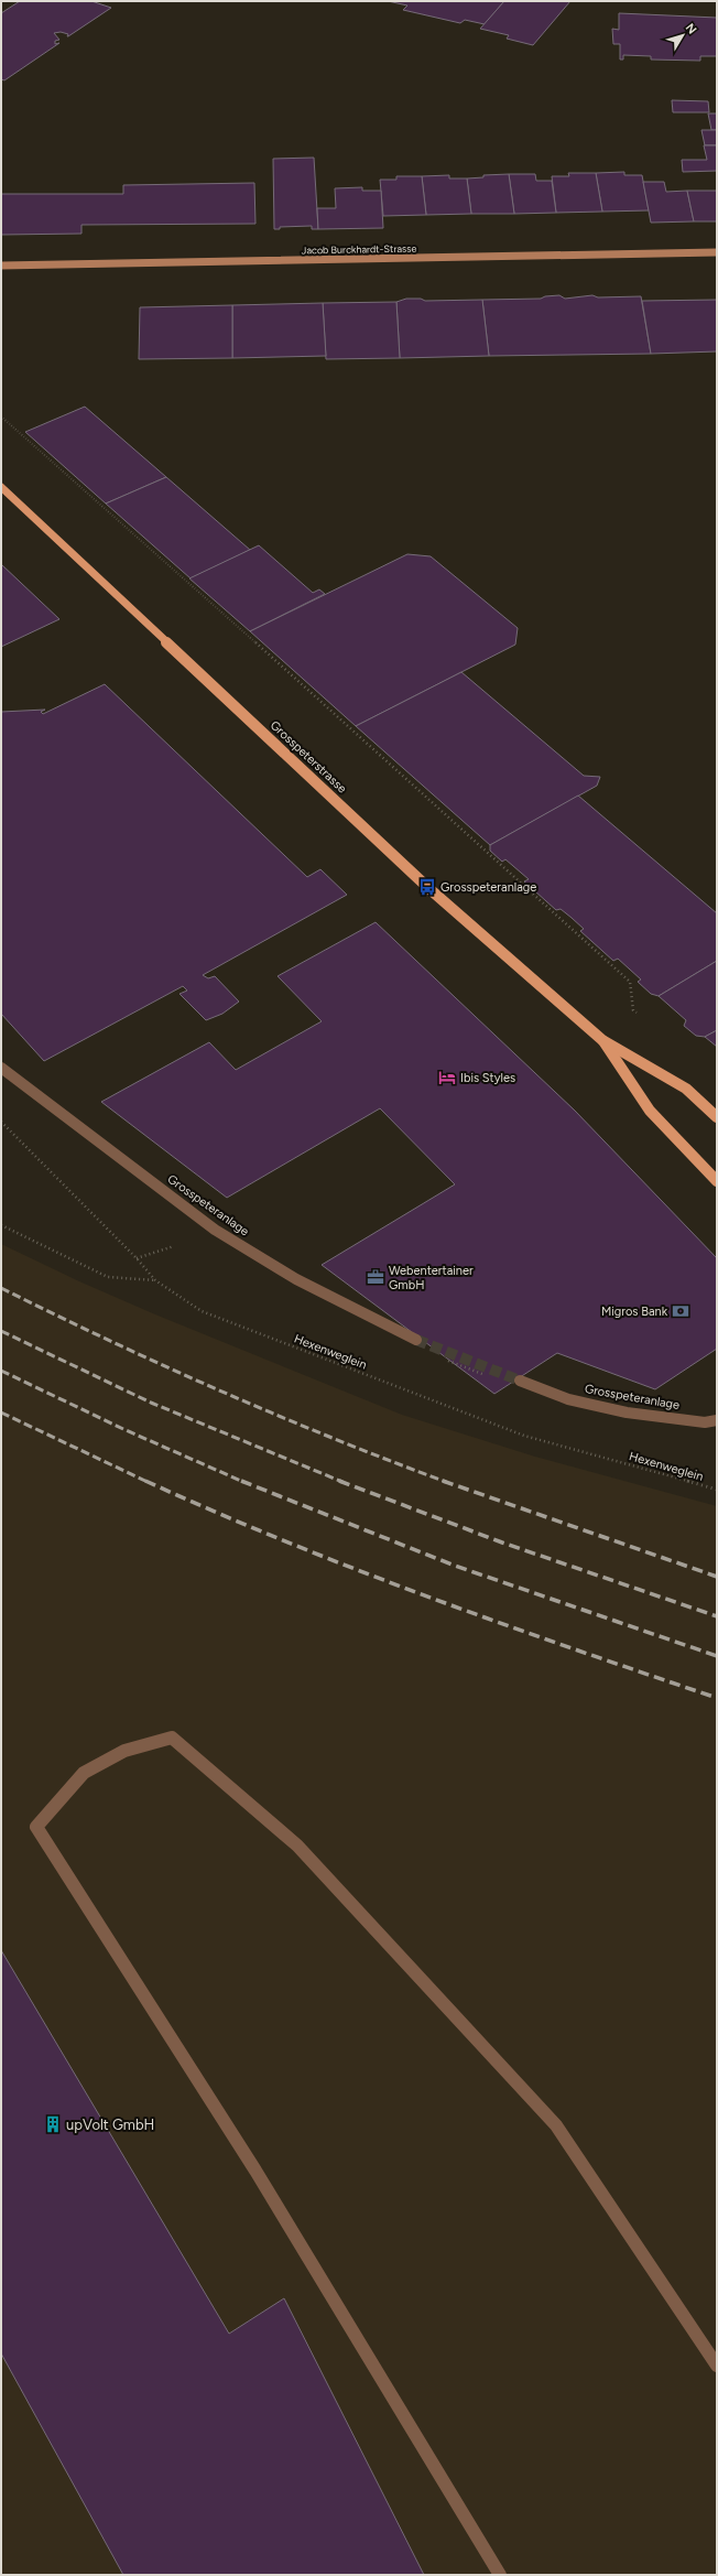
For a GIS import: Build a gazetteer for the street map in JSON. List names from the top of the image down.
{
  "streets": {
    "main road": ["Grosspeterstrasse"],
    "street": ["Jacob Burckhardt-Strasse", "Grosspeteranlage"],
    "path": ["Hexenweglein"]
  },
  "places": {
    "bus stop": ["Grosspeteranlage"],
    "hotel": ["Ibis Styles"],
    "office": ["Webentertainer GmbH"],
    "bank": ["Migros Bank"],
    "building": ["upVolt GmbH"]
  },
  "north": "top right"
}
